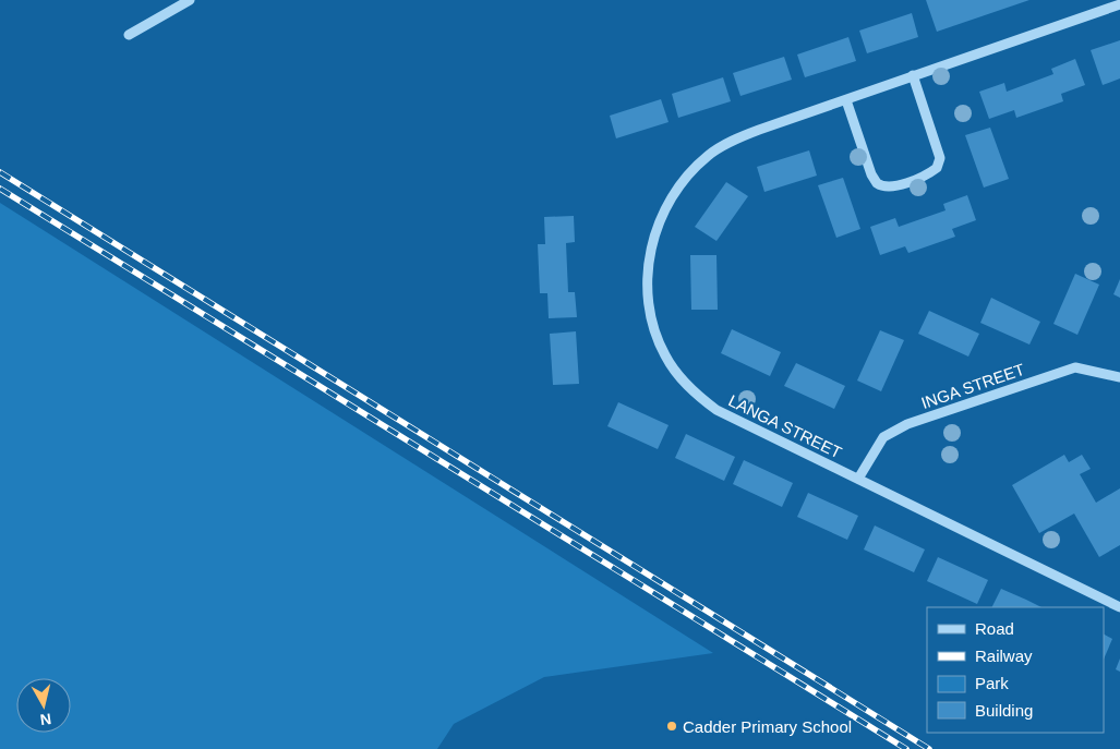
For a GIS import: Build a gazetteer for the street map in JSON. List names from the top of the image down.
{
  "streets": {
    "street": ["INGA STREET", "LANGA STREET"]
  },
  "crossings": [
    ["INGA STREET", "LANGA STREET"]
  ],
  "places": ["Cadder Primary School"],
  "legend": [
    "Road",
    "Railway",
    "Park",
    "Building"
  ],
  "north": "bottom"
}
